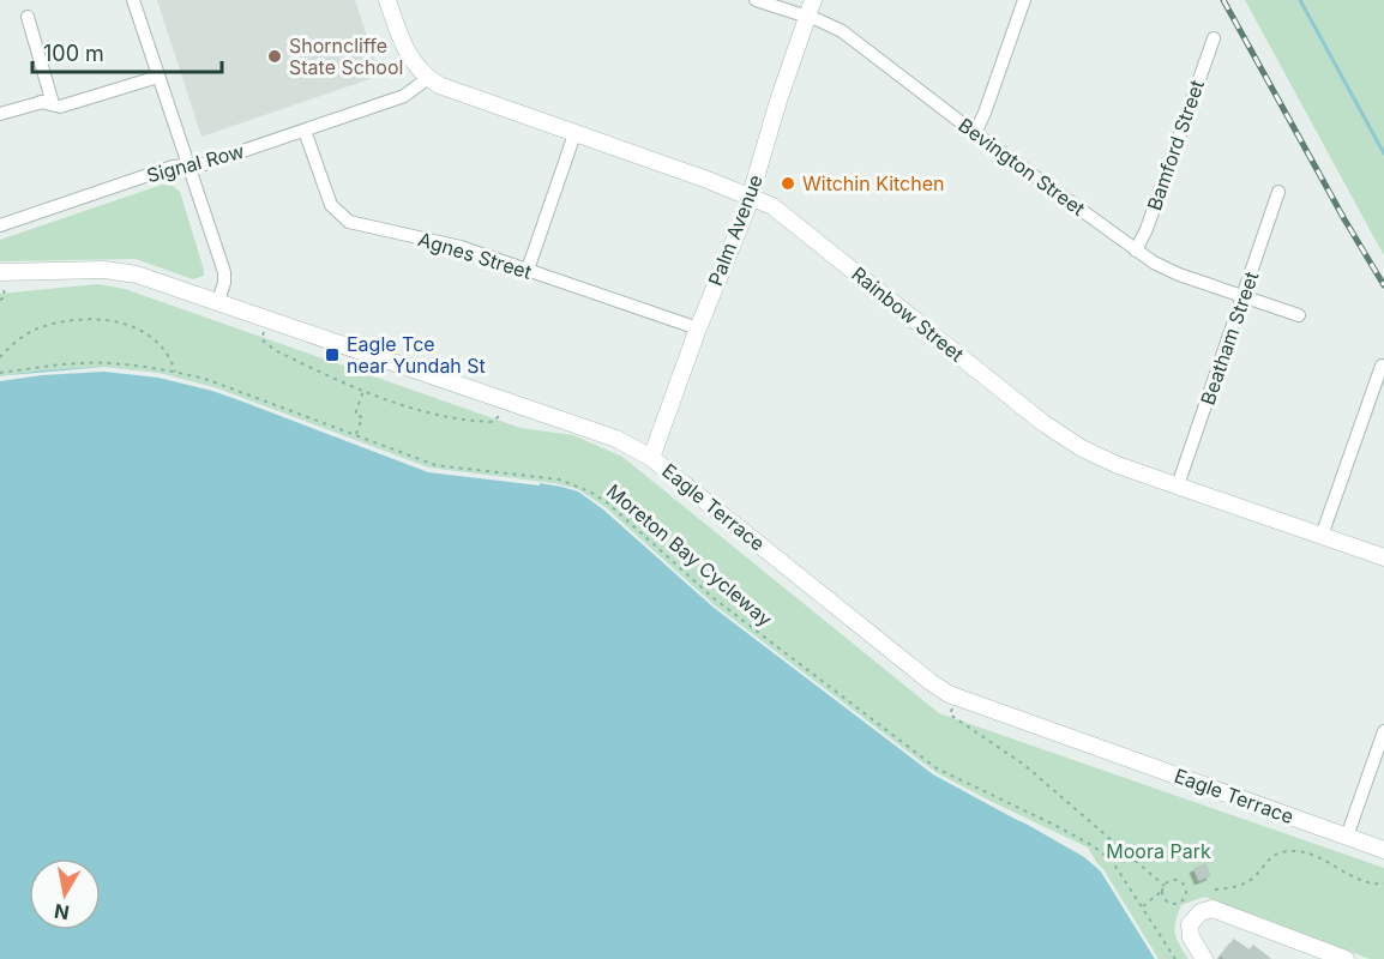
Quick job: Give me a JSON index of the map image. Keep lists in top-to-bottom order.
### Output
{
  "streets": {
    "street": [
      "Bamford Street",
      "Signal Row",
      "Bevington Street",
      "Palm Avenue",
      "Agnes Street",
      "Rainbow Street",
      "Beatham Street",
      "Eagle Terrace"
    ],
    "path": ["Moreton Bay Cycleway"]
  },
  "crossings": [
    ["Bamford Street", "Bevington Street"],
    ["Signal Row", "Agnes Street"],
    ["Signal Row", "Rainbow Street"],
    ["Bevington Street", "Palm Avenue"],
    ["Bevington Street", "Beatham Street"],
    ["Palm Avenue", "Agnes Street"],
    ["Palm Avenue", "Rainbow Street"],
    ["Palm Avenue", "Eagle Terrace"],
    ["Rainbow Street", "Beatham Street"]
  ],
  "parks": ["Moora Park"],
  "places": {
    "other": ["Shorncliffe State School", "Witchin Kitchen"],
    "transit": ["Eagle Tce near Yundah St"]
  },
  "scale_bar": "100 m",
  "north": "bottom"
}
